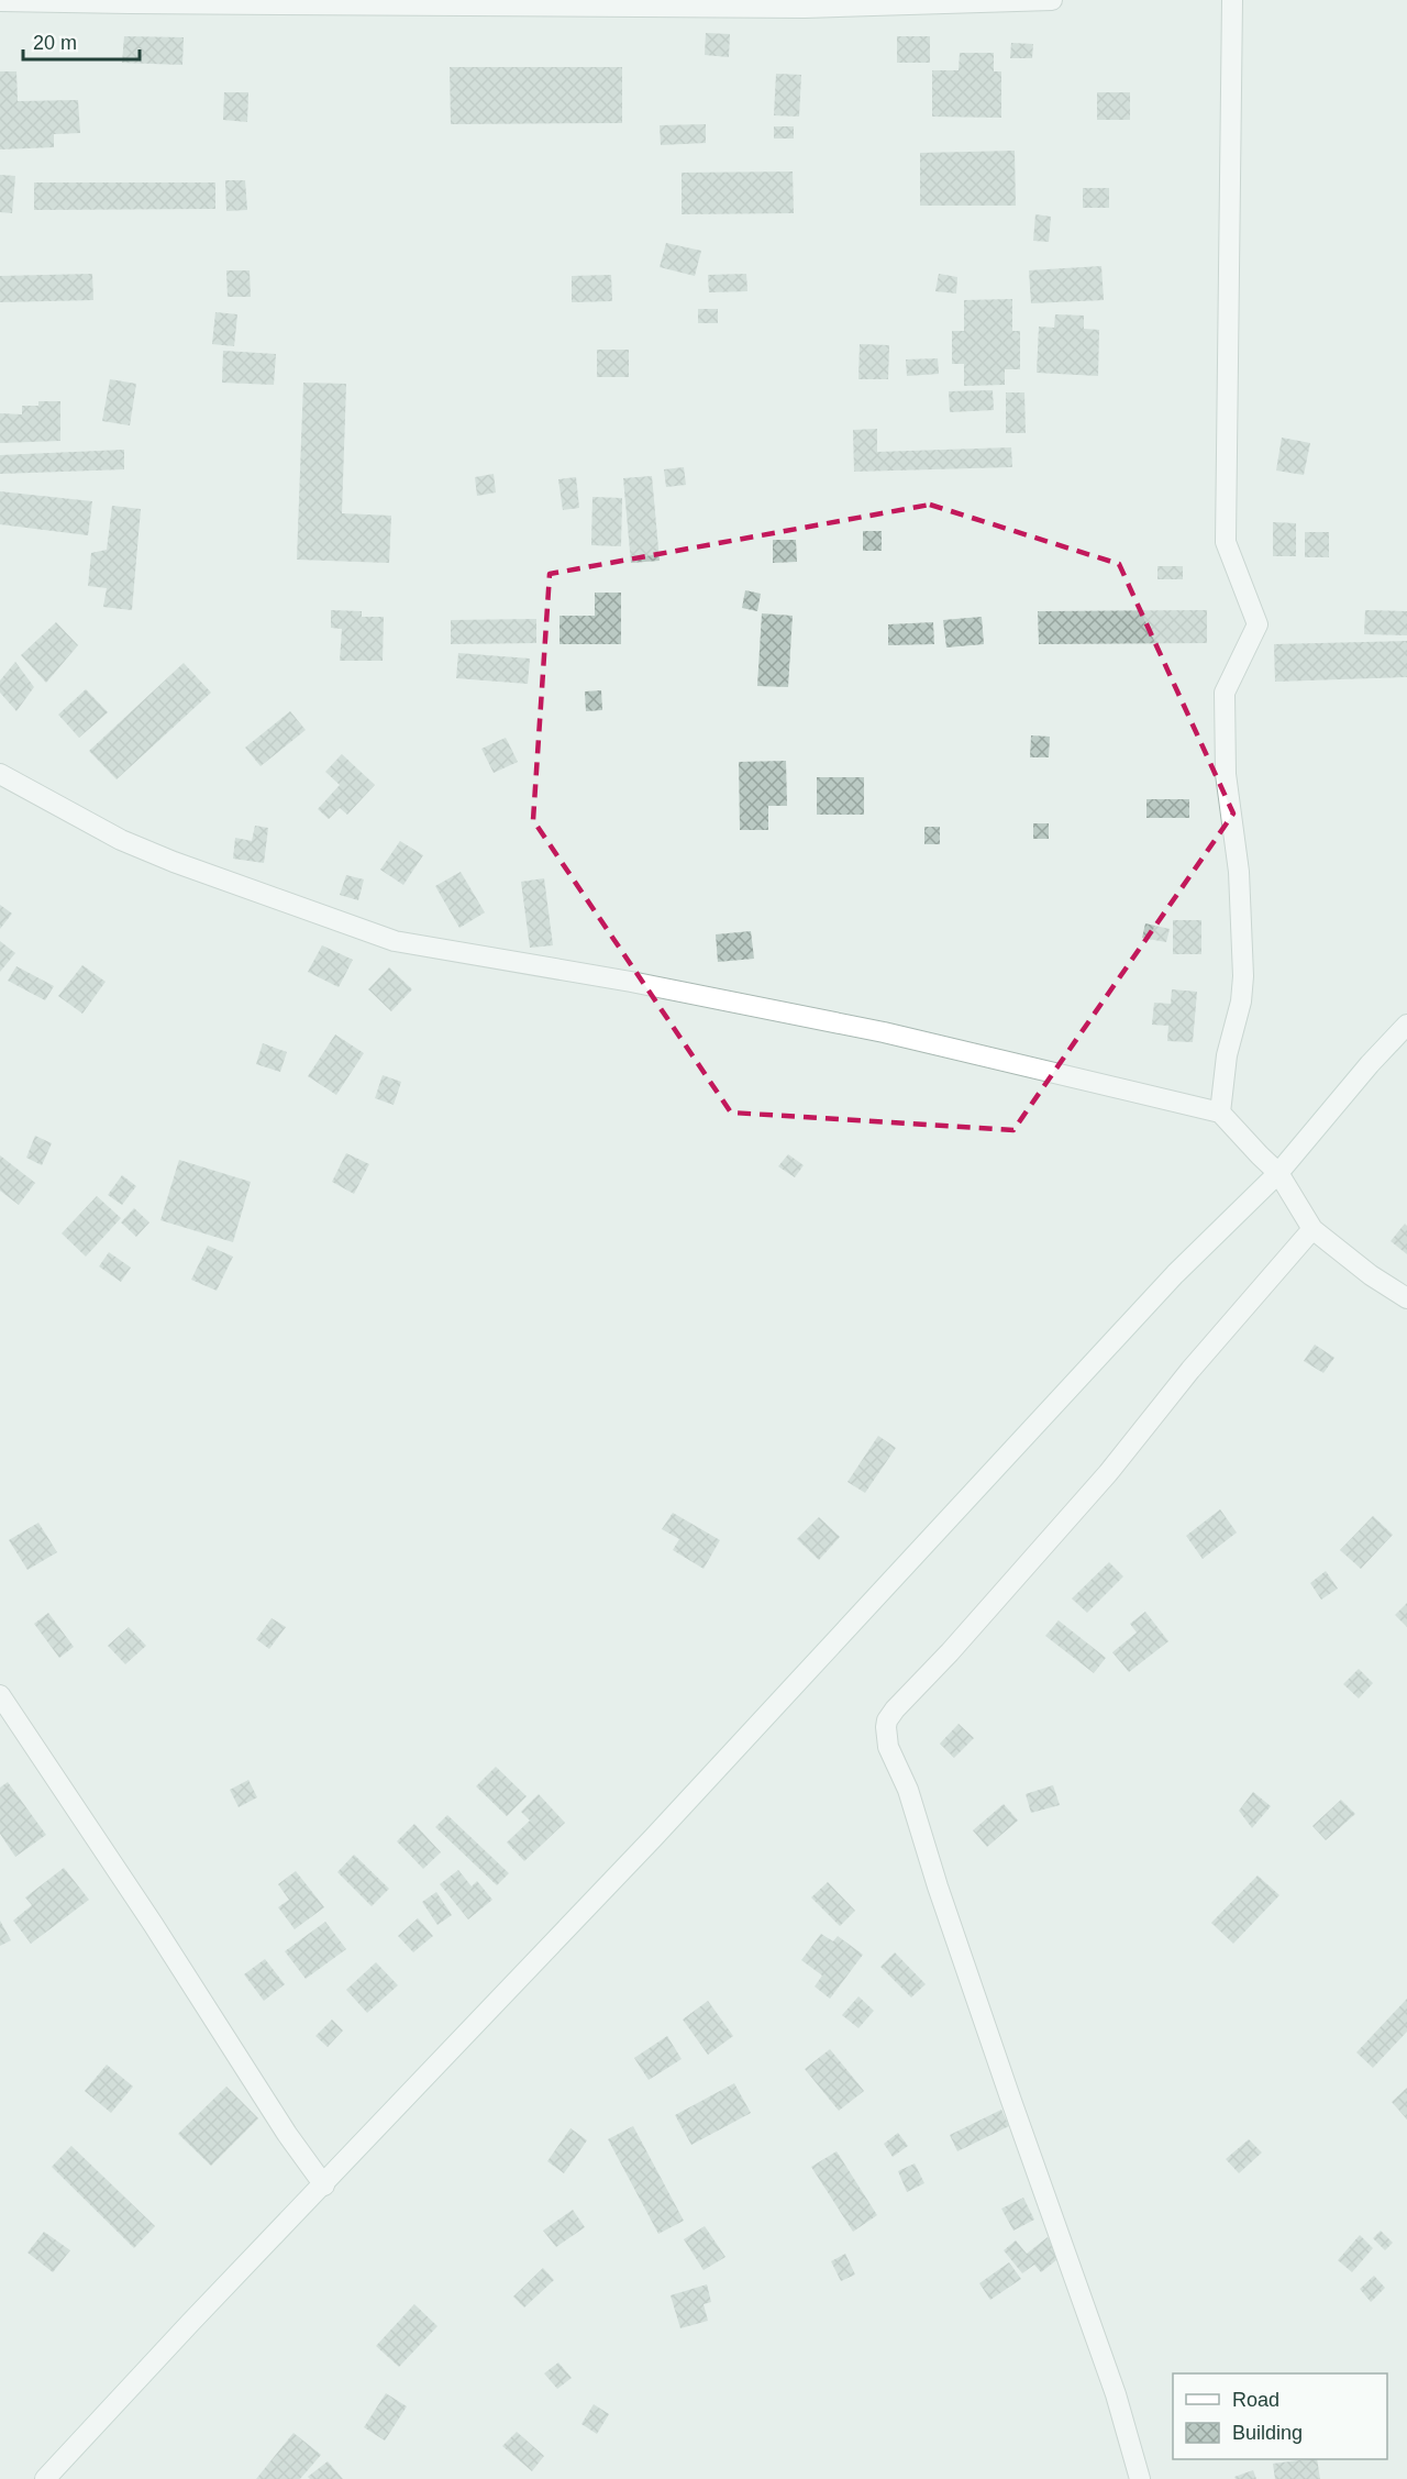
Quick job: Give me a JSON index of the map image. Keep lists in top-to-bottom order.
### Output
{
  "legend": ["Road", "Building"],
  "scale_bar": "20 m"
}
